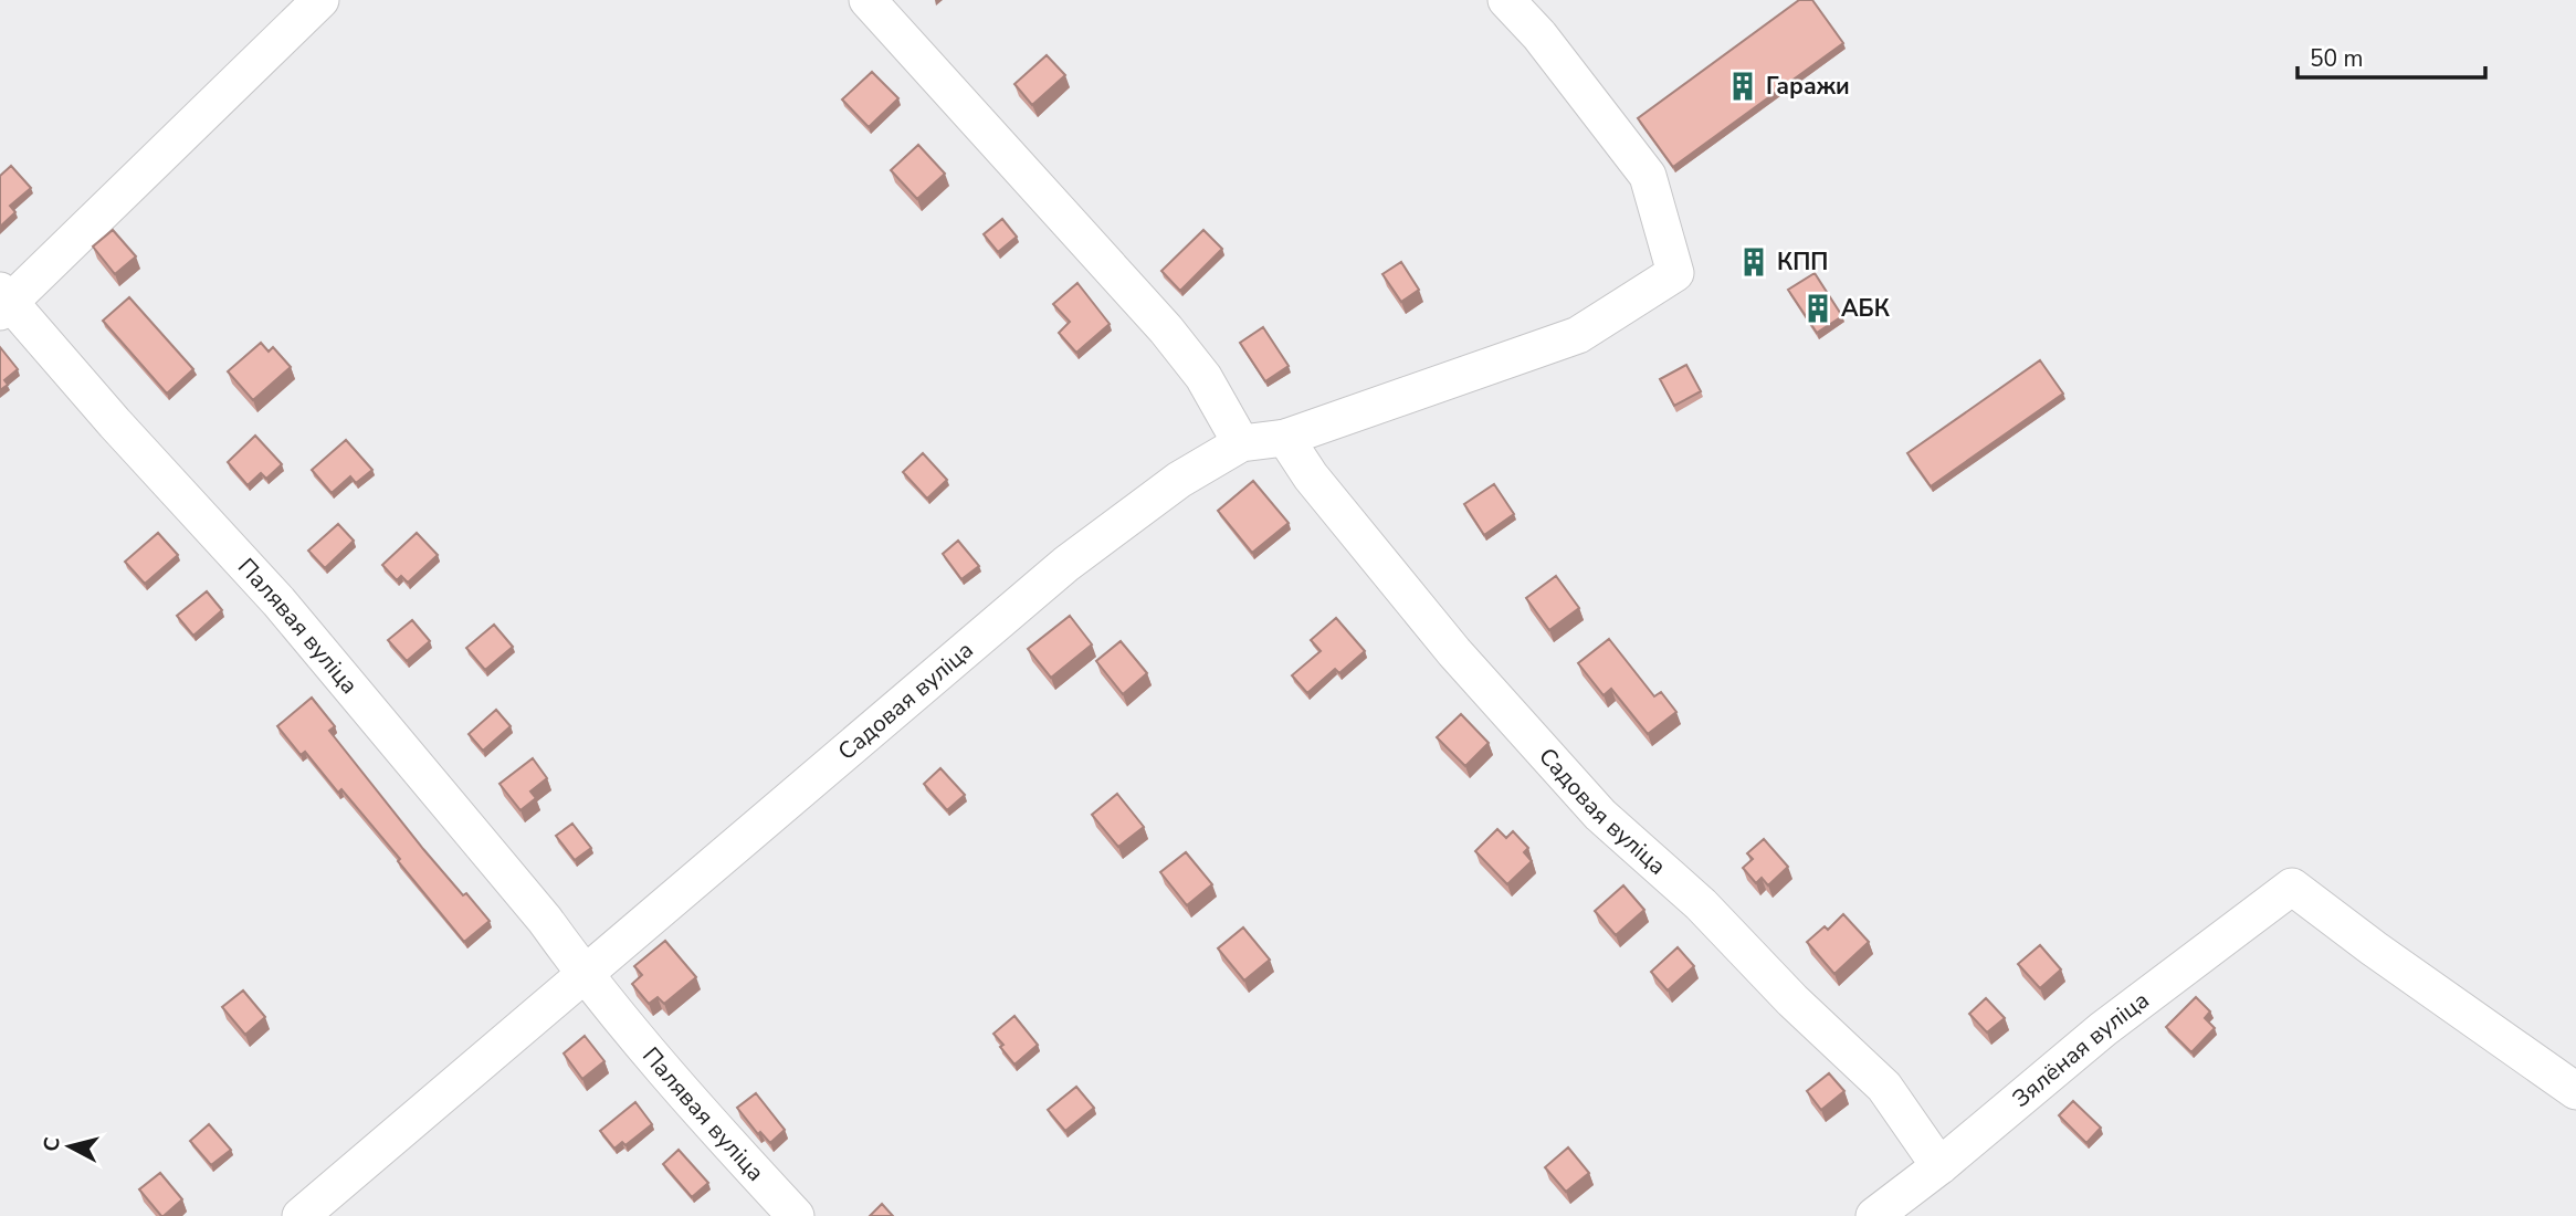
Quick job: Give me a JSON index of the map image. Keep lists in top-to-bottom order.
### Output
{
  "streets": {
    "street": ["Палявая вуліца", "Садовая вуліца", "Зялёная вуліца"]
  },
  "crossings": [
    ["Палявая вуліца", "Садовая вуліца"],
    ["Садовая вуліца", "Зялёная вуліца"]
  ],
  "places": {
    "building": ["Гаражи", "КПП", "АБК"]
  },
  "scale_bar": "50 m",
  "north": "left"
}
